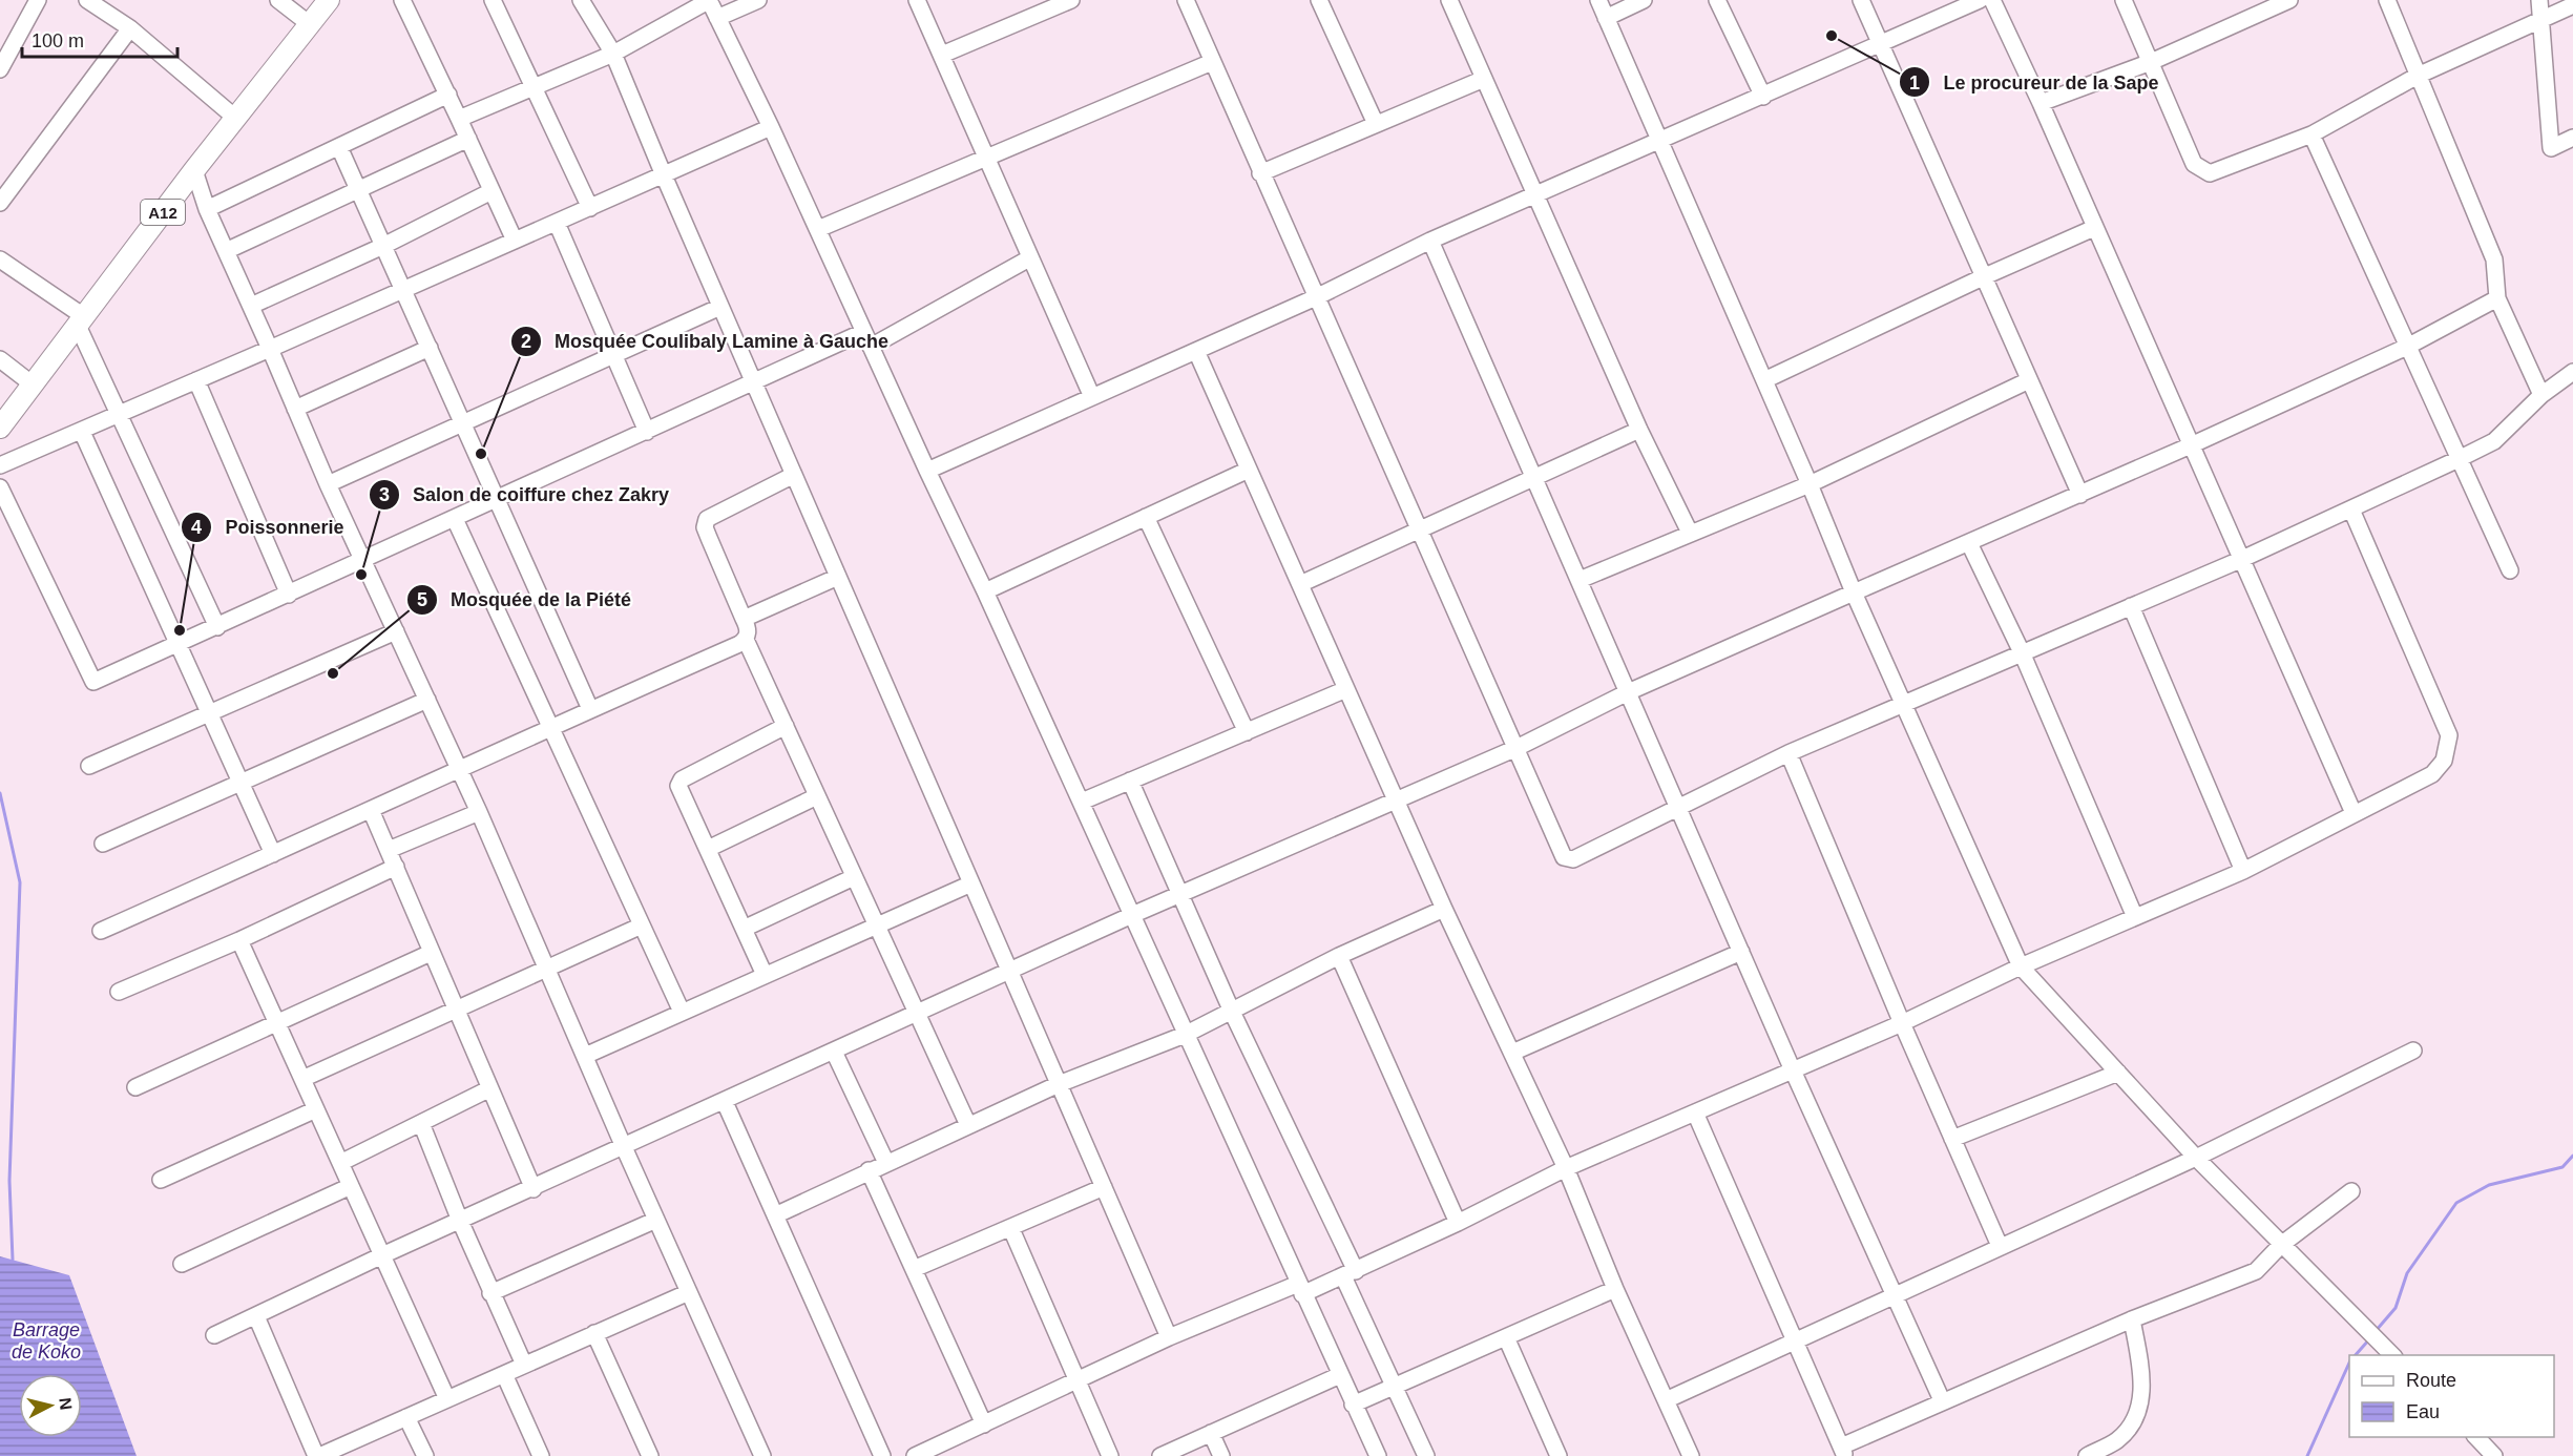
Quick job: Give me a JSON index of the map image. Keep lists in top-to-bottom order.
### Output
{
  "streets": {
    "main road": ["A12"]
  },
  "water": ["Barrage de Koko"],
  "places": [
    "Le procureur de la Sape",
    "Mosquée Coulibaly Lamine à Gauche",
    "Salon de coiffure chez Zakry",
    "Poissonnerie",
    "Mosquée de la Piété"
  ],
  "legend": ["Route", "Eau"],
  "scale_bar": "100 m",
  "north": "right"
}
